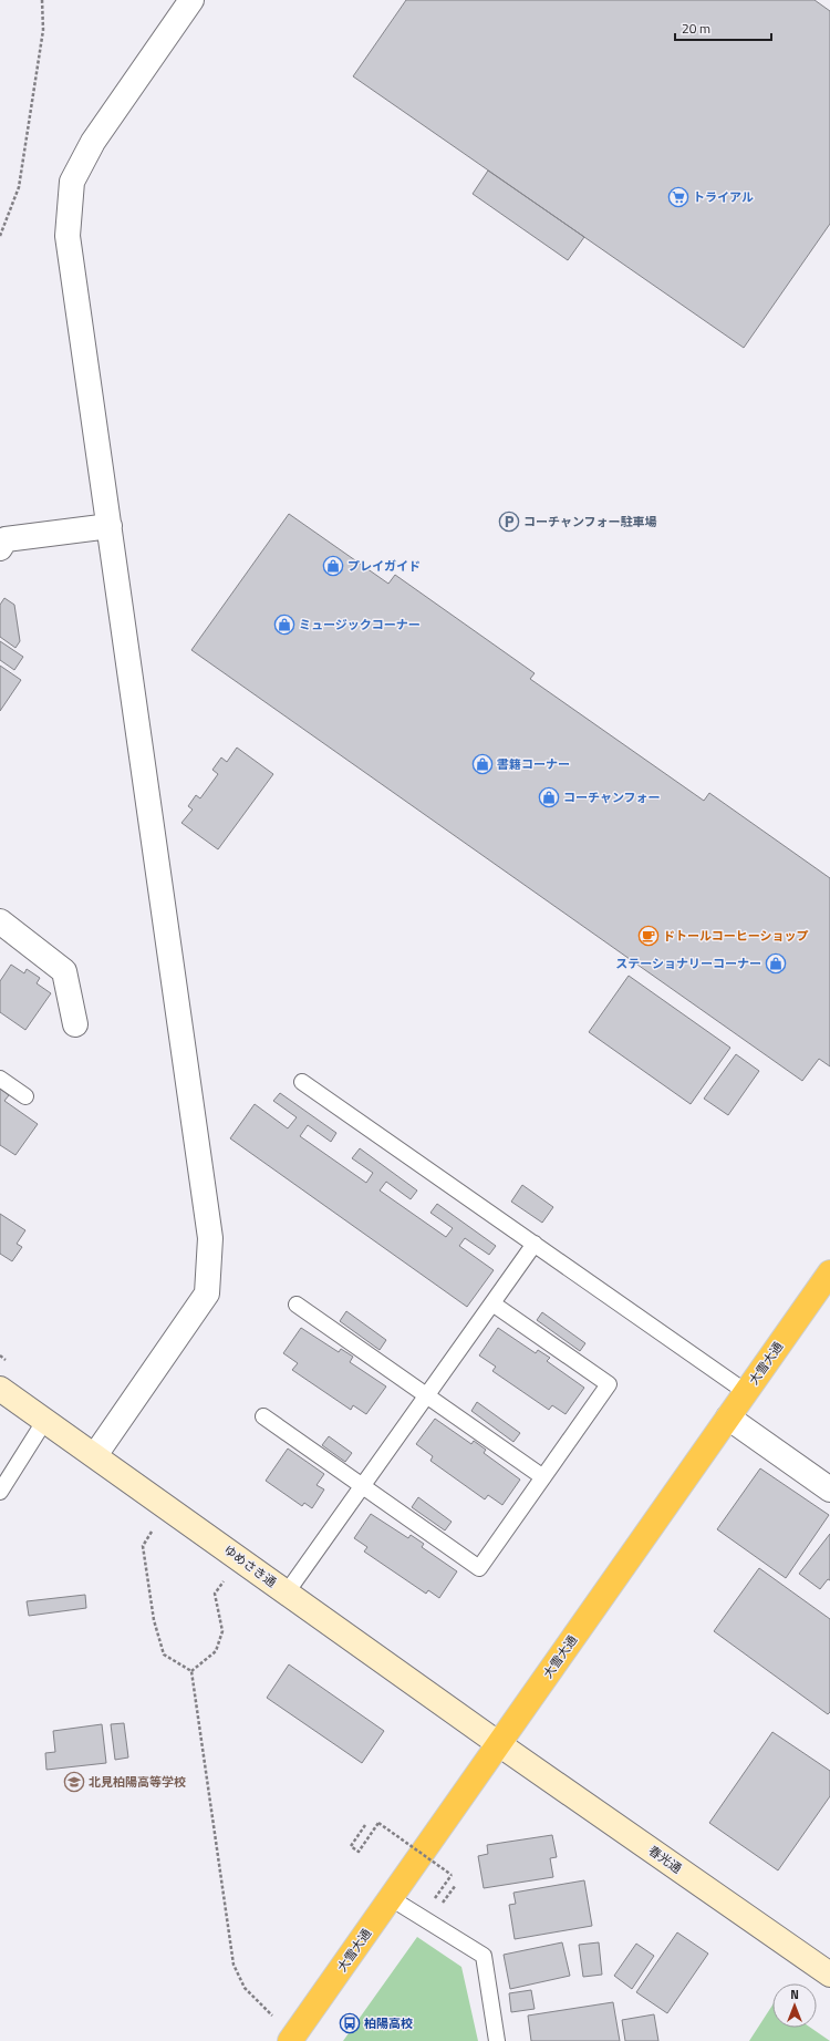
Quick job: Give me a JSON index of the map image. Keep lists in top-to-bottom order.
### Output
{
  "streets": {
    "highway": ["大雪大通"],
    "street": ["ゆめさき通", "春光通"]
  },
  "crossings": [
    ["大雪大通", "ゆめさき通"],
    ["大雪大通", "春光通"],
    ["ゆめさき通", "春光通"]
  ],
  "places": {
    "supermarket": ["トライアル"],
    "parking": ["コーチャンフォー駐車場"],
    "shop": [
      "プレイガイド",
      "ミュージックコーナー",
      "書籍コーナー",
      "コーチャンフォー",
      "ステーショナリーコーナー"
    ],
    "cafe": ["ドトールコーヒーショップ"],
    "school or university": ["北見柏陽高等学校"],
    "bus stop": ["柏陽高校"]
  },
  "scale_bar": "20 m",
  "north": "top"
}
